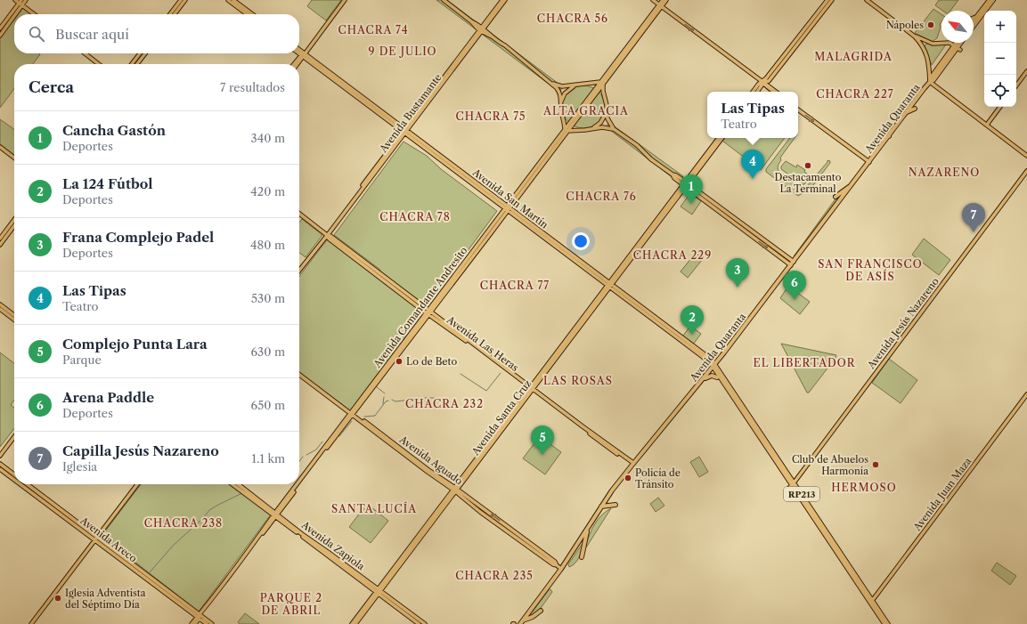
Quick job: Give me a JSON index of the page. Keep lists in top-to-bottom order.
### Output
{
  "streets": {
    "highway": ["Avenida Quaranta"],
    "main road": [
      "Avenida Bustamante",
      "Avenida San Martín",
      "Avenida Comandante Andresito",
      "Avenida Jesús Nazareno",
      "Avenida Las Heras",
      "Avenida Santa Cruz",
      "Avenida Aguado",
      "RP213",
      "Avenida Juan Maza",
      "Avenida Areco",
      "Avenida Zapiola"
    ]
  },
  "crossings": [
    ["Avenida Bustamante", "Avenida San Martín"],
    ["Avenida Bustamante", "Avenida Las Heras"],
    ["Avenida Quaranta", "Avenida San Martín"],
    ["Avenida Quaranta", "Avenida Las Heras"],
    ["Avenida Quaranta", "Avenida Aguado"],
    ["Avenida Quaranta", "RP213"],
    ["Avenida San Martín", "Avenida Comandante Andresito"],
    ["Avenida San Martín", "Avenida Santa Cruz"],
    ["Avenida San Martín", "RP213"],
    ["Avenida Comandante Andresito", "Avenida Las Heras"],
    ["Avenida Comandante Andresito", "Avenida Aguado"],
    ["Avenida Comandante Andresito", "Avenida Areco"],
    ["Avenida Comandante Andresito", "Avenida Zapiola"],
    ["Avenida Jesús Nazareno", "RP213"],
    ["Avenida Las Heras", "Avenida Santa Cruz"],
    ["Avenida Santa Cruz", "Avenida Aguado"],
    ["Avenida Santa Cruz", "Avenida Zapiola"],
    ["RP213", "Avenida Juan Maza"]
  ],
  "districts": [
    "CHACRA 56",
    "CHACRA 74",
    "9 DE JULIO",
    "MALAGRIDA",
    "CHACRA 227",
    "ALTA GRACIA",
    "CHACRA 75",
    "NAZARENO",
    "CHACRA 76",
    "CHACRA 78",
    "CHACRA 229",
    "SAN FRANCISCO DE ASÍS",
    "CHACRA 77",
    "EL LIBERTADOR",
    "LAS ROSAS",
    "CHACRA 232",
    "HERMOSO",
    "SANTA LUCÍA",
    "CHACRA 238",
    "CHACRA 235",
    "PARQUE 2 DE ABRIL"
  ],
  "places": [
    "Nápoles",
    "Destacamento La Terminal",
    "Lo de Beto",
    "Club de Abuelos Harmonía",
    "Policía de Tránsito",
    "Iglesia Adventista del Séptimo Día"
  ],
  "north": "top left",
  "page": {
    "map_buttons": ["+", "−"],
    "search": "Buscar aquí",
    "heading": ["Cerca", "7 resultados"],
    "popup": ["Las Tipas", "Teatro"],
    "list": [
      {
        "mark": "1",
        "name": "Cancha Gastón",
        "note": "Deportes",
        "value": "340 m"
      },
      {
        "mark": "2",
        "name": "La 124 Fútbol",
        "note": "Deportes",
        "value": "420 m"
      },
      {
        "mark": "3",
        "name": "Frana Complejo Padel",
        "note": "Deportes",
        "value": "480 m"
      },
      {
        "mark": "4",
        "name": "Las Tipas",
        "note": "Teatro",
        "value": "530 m"
      },
      {
        "mark": "5",
        "name": "Complejo Punta Lara",
        "note": "Parque",
        "value": "630 m"
      },
      {
        "mark": "6",
        "name": "Arena Paddle",
        "note": "Deportes",
        "value": "650 m"
      },
      {
        "mark": "7",
        "name": "Capilla Jesús Nazareno",
        "note": "Iglesia",
        "value": "1.1 km"
      }
    ],
    "pins": [
      "4",
      "1",
      "7",
      "3",
      "6",
      "2",
      "5"
    ]
  }
}
